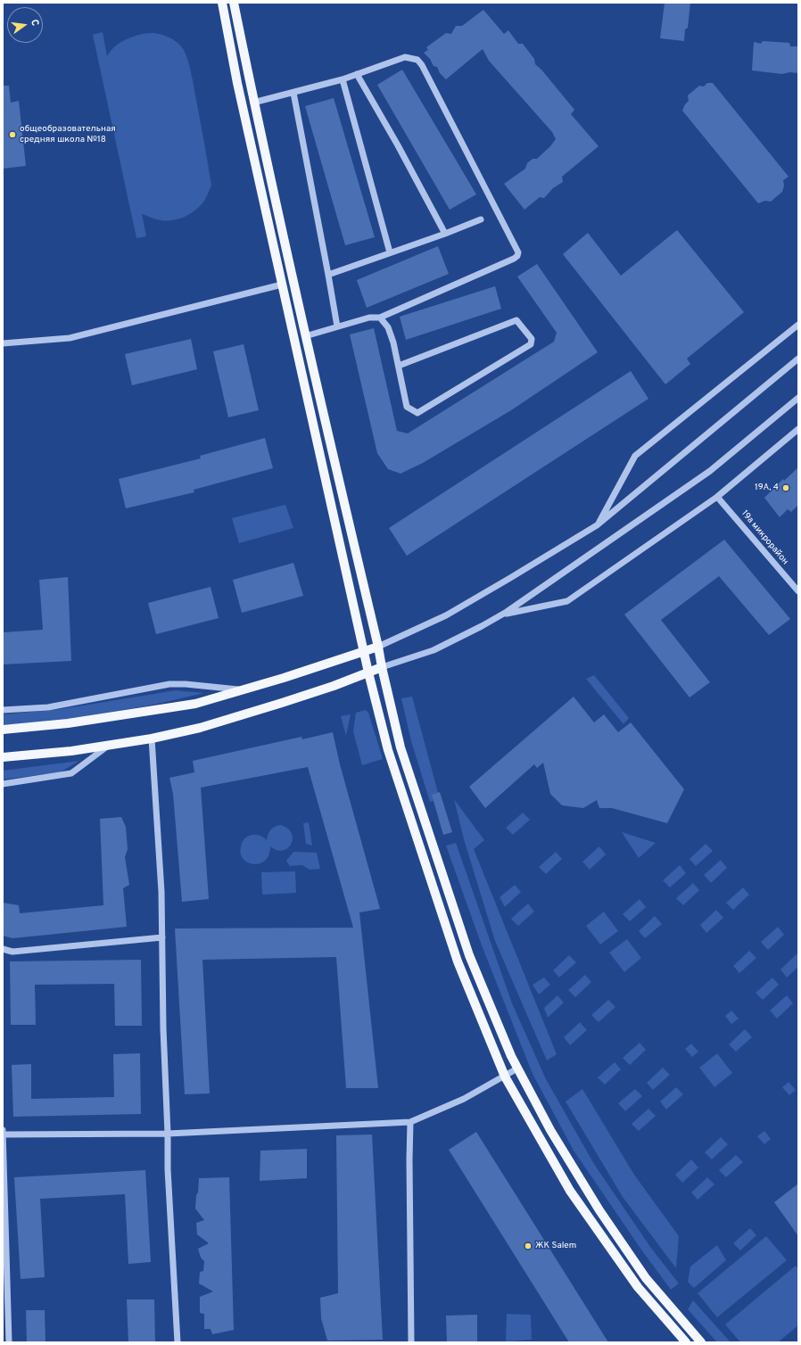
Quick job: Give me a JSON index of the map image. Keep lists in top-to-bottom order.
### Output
{
  "streets": {
    "street": ["19а микрорайон"]
  },
  "places": ["общеобразовательная средняя школа №18", "19А, 4", "ЖК Salem"],
  "north": "right"
}
